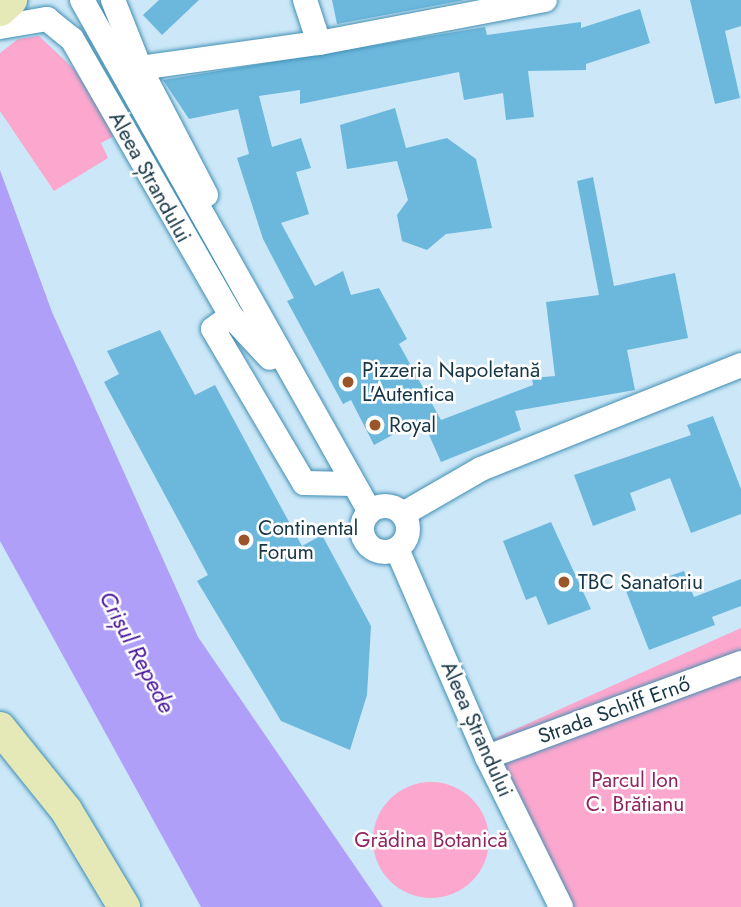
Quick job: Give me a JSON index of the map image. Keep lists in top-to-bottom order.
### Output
{
  "streets": {
    "street": ["Aleea Ștrandului", "Strada Schiff Ernő"]
  },
  "crossings": [
    ["Aleea Ștrandului", "Strada Schiff Ernő"]
  ],
  "water": ["Crișul Repede"],
  "parks": ["Parcul Ion C. Brătianu", "Grădina Botanică"],
  "places": [
    "Pizzeria Napoletană L'Autentica",
    "Royal",
    "Continental Forum",
    "TBC Sanatoriu"
  ]
}
